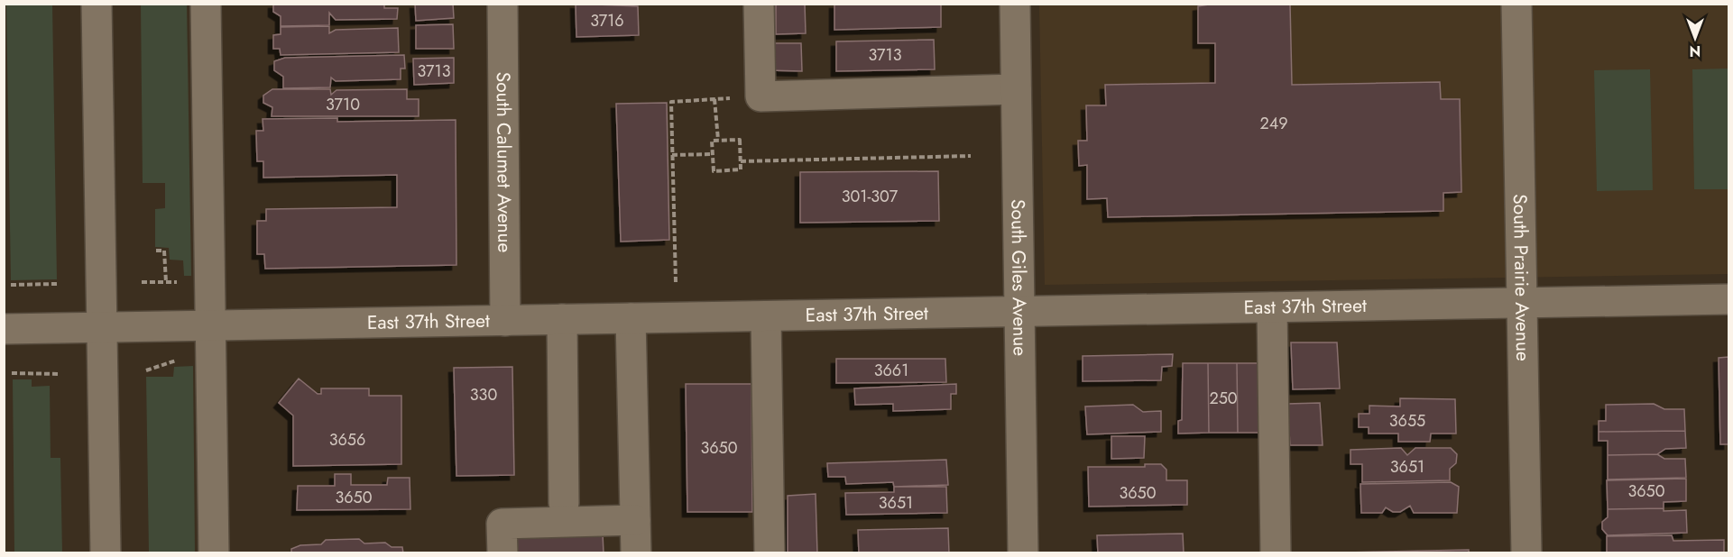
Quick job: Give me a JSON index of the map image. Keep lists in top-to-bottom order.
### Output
{
  "streets": {
    "street": [
      "South Calumet Avenue",
      "South Giles Avenue",
      "South Prairie Avenue",
      "East 37th Street"
    ]
  },
  "crossings": [
    ["South Calumet Avenue", "East 37th Street"],
    ["South Giles Avenue", "East 37th Street"],
    ["South Prairie Avenue", "East 37th Street"]
  ],
  "house_numbers": [
    "3716",
    "3713",
    "3713",
    "3710",
    "249",
    "301-307",
    "3661",
    "330",
    "250",
    "3655",
    "3656",
    "3650",
    "3651",
    "3650",
    "3650",
    "3650",
    "3651"
  ],
  "north": "bottom"
}
